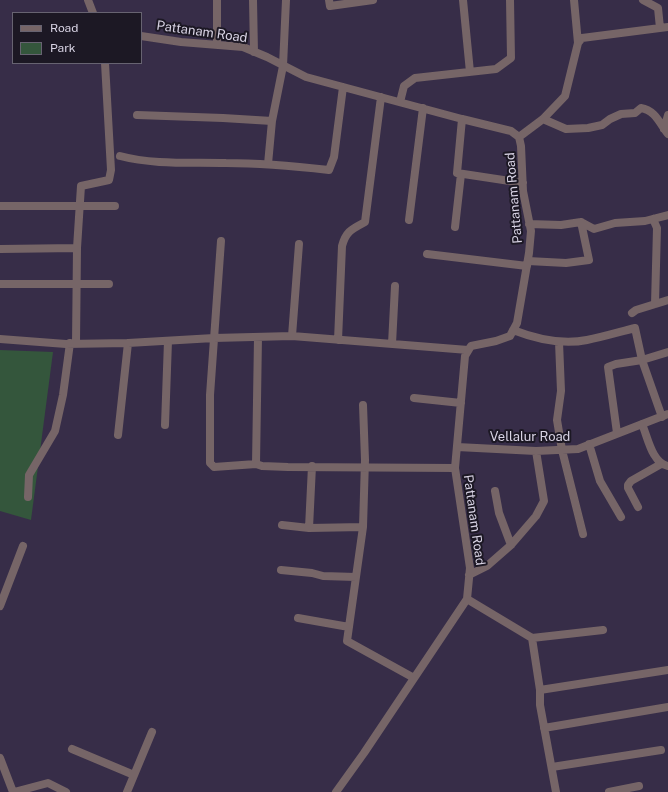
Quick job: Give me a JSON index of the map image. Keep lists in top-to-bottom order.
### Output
{
  "streets": {
    "street": ["Pattanam Road", "Vellalur Road"]
  },
  "crossings": [
    ["Pattanam Road", "Vellalur Road"]
  ],
  "legend": ["Road", "Park"]
}
